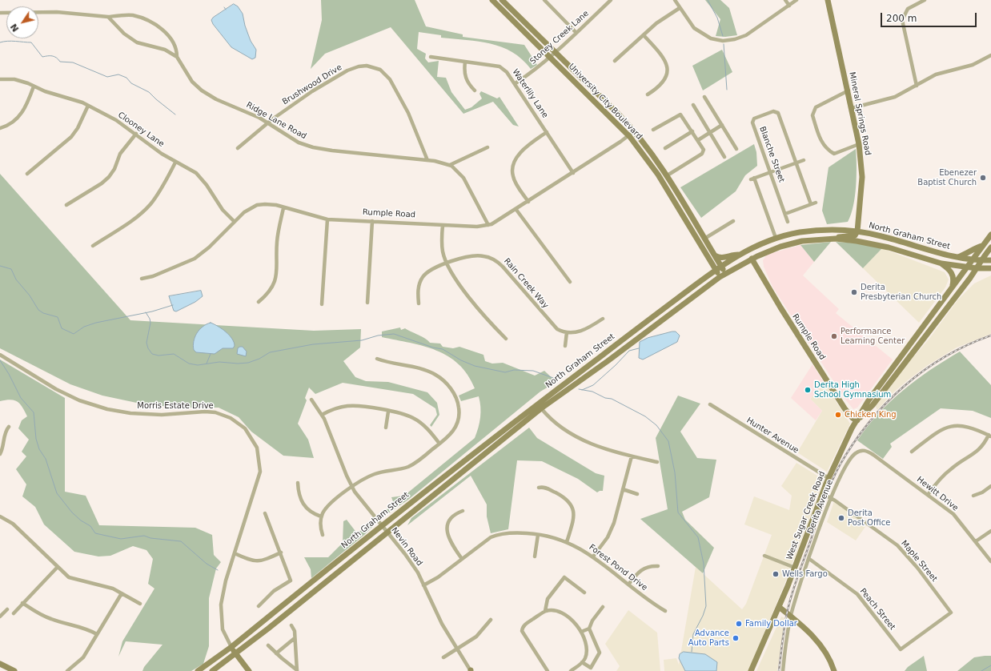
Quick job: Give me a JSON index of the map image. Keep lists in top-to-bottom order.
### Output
{
  "streets": {
    "main road": [
      "University City Boulevard",
      "Mineral Springs Road",
      "Rumple Road",
      "North Graham Street",
      "West Sugar Creek Road"
    ],
    "street": [
      "Stoney Creek Lane",
      "Brushwood Drive",
      "Waterlily Lane",
      "Ridge Lane Road",
      "Clooney Lane",
      "Blanche Street",
      "Rain Creek Way",
      "Morris Estate Drive",
      "Hunter Avenue",
      "Hewitt Drive",
      "Derita Avenue",
      "Nevin Road",
      "Maple Street",
      "Forest Pond Drive",
      "Peach Street"
    ]
  },
  "crossings": [
    ["Stoney Creek Lane", "Waterlily Lane"],
    ["Stoney Creek Lane", "University City Boulevard"],
    ["Brushwood Drive", "Ridge Lane Road"],
    ["Waterlily Lane", "Rumple Road"],
    ["University City Boulevard", "Rumple Road"],
    ["University City Boulevard", "North Graham Street"],
    ["Mineral Springs Road", "North Graham Street"],
    ["Clooney Lane", "Rumple Road"],
    ["Rumple Road", "North Graham Street"],
    ["Rumple Road", "West Sugar Creek Road"],
    ["North Graham Street", "Morris Estate Drive"],
    ["North Graham Street", "West Sugar Creek Road"],
    ["North Graham Street", "Nevin Road"],
    ["Hunter Avenue", "West Sugar Creek Road"],
    ["Hewitt Drive", "Derita Avenue"],
    ["Derita Avenue", "Maple Street"],
    ["Derita Avenue", "Peach Street"],
    ["West Sugar Creek Road", "Maple Street"],
    ["Nevin Road", "Forest Pond Drive"],
    ["Maple Street", "Peach Street"]
  ],
  "places": [
    "Ebenezer Baptist Church",
    "Derita Presbyterian Church",
    "Performance Learning Center",
    "Derita High School Gymnasium",
    "Chicken King",
    "Derita Post Office",
    "Wells Fargo",
    "Family Dollar",
    "Advance Auto Parts"
  ],
  "scale_bar": "200 m",
  "north": "bottom left"
}
